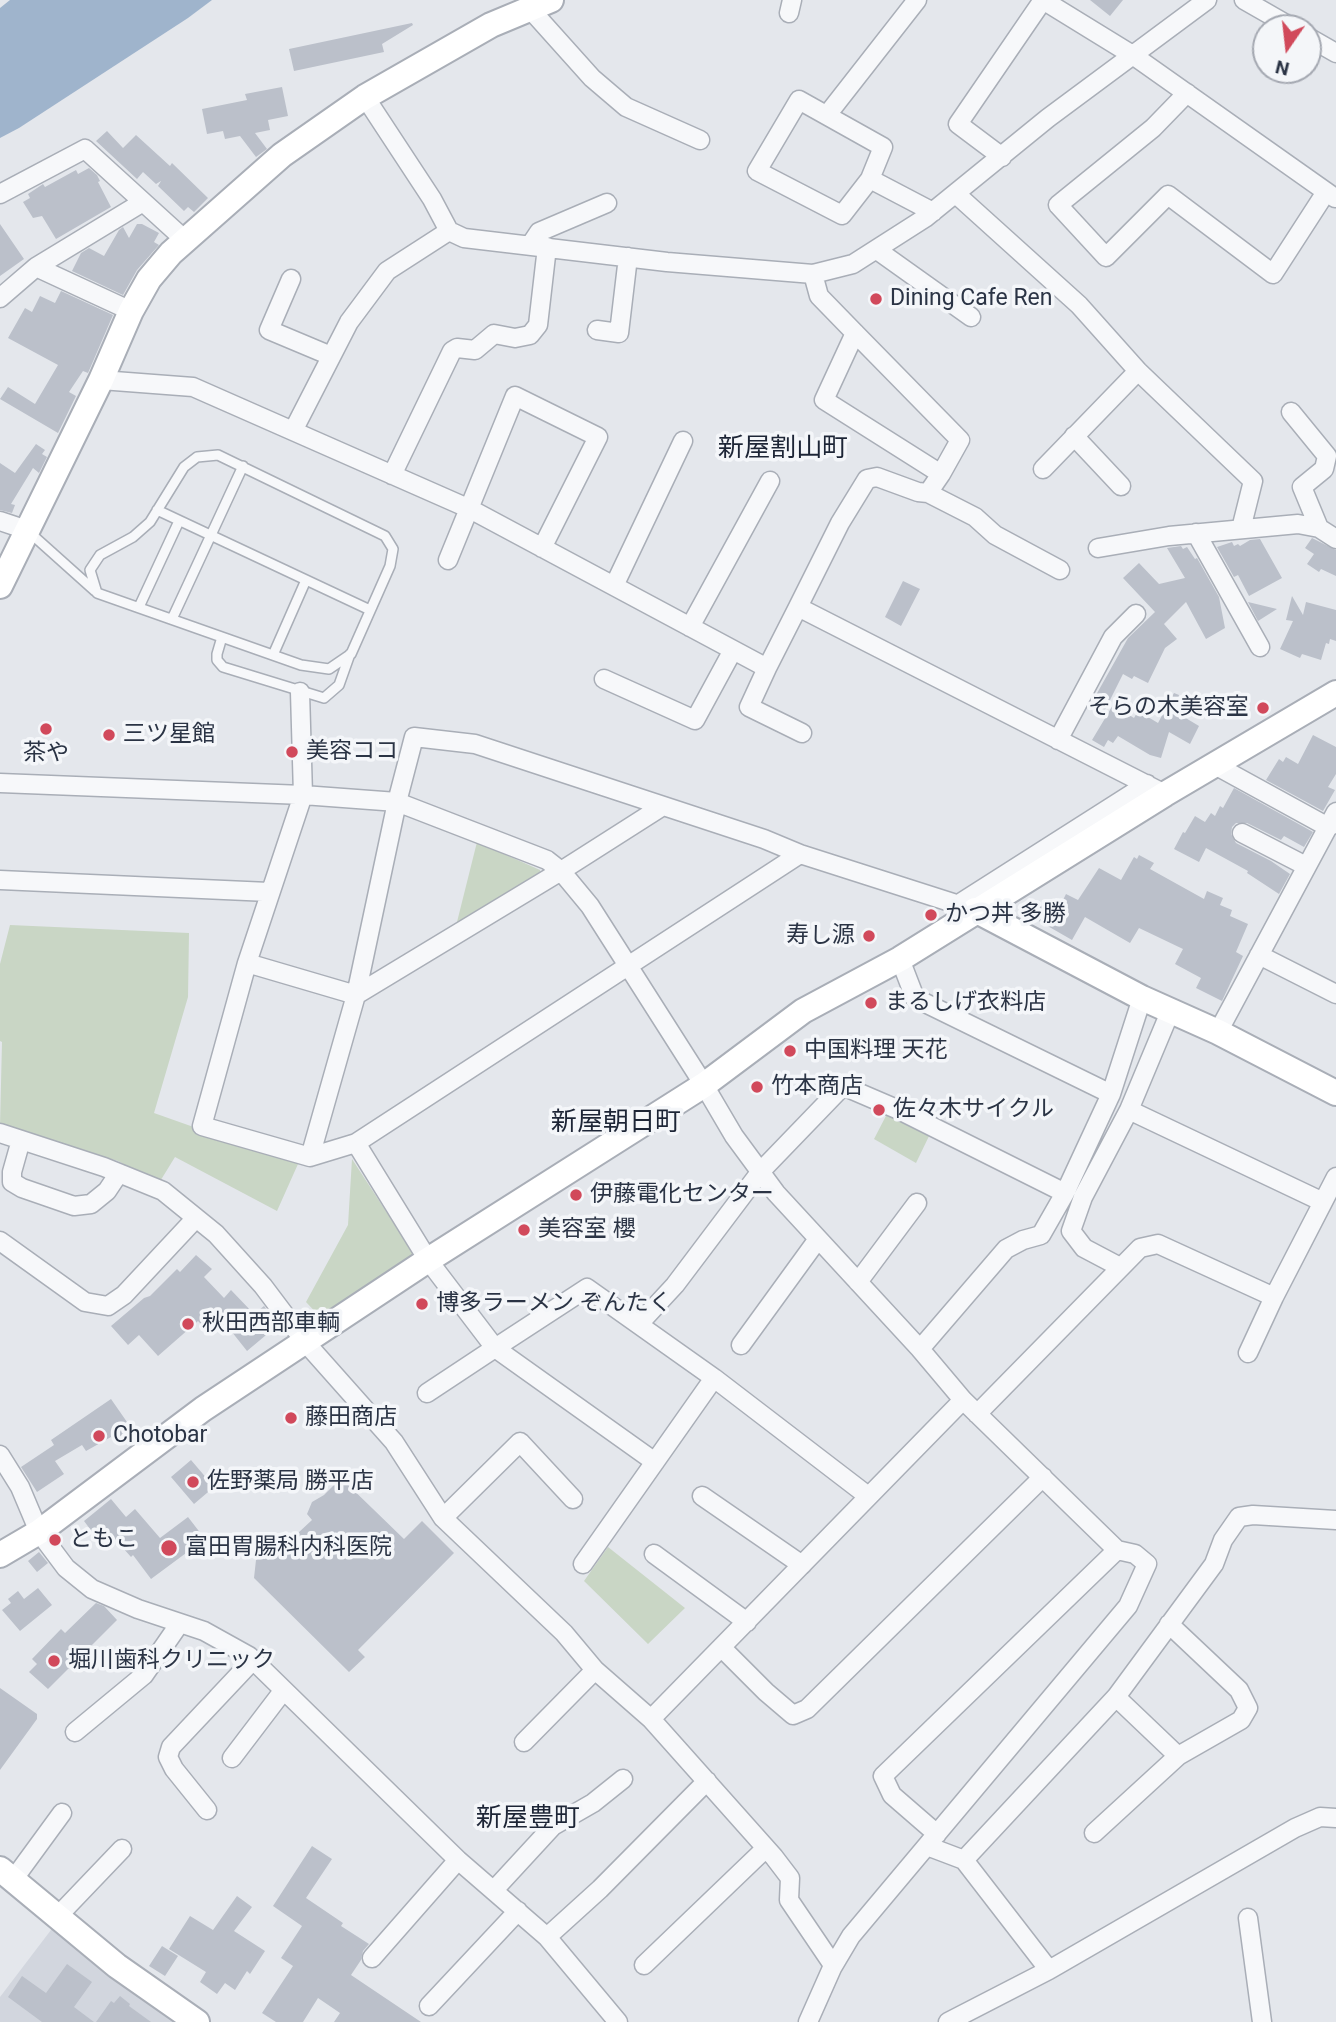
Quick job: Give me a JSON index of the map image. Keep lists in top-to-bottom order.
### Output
{
  "districts": ["新屋割山町", "新屋朝日町", "新屋豊町"],
  "places": [
    "Dining Cafe Ren",
    "そらの木美容室",
    "茶や",
    "三ツ星館",
    "美容ココ",
    "かつ丼 多勝",
    "寿し源",
    "まるしげ衣料店",
    "中国料理 天花",
    "竹本商店",
    "佐々木サイクル",
    "伊藤電化センター",
    "美容室 櫻",
    "博多ラーメン ぞんたく",
    "秋田西部車輌",
    "藤田商店",
    "Chotobar",
    "佐野薬局 勝平店",
    "ともこ",
    "富田胃腸科内科医院",
    "堀川歯科クリニック"
  ],
  "north": "bottom"
}
